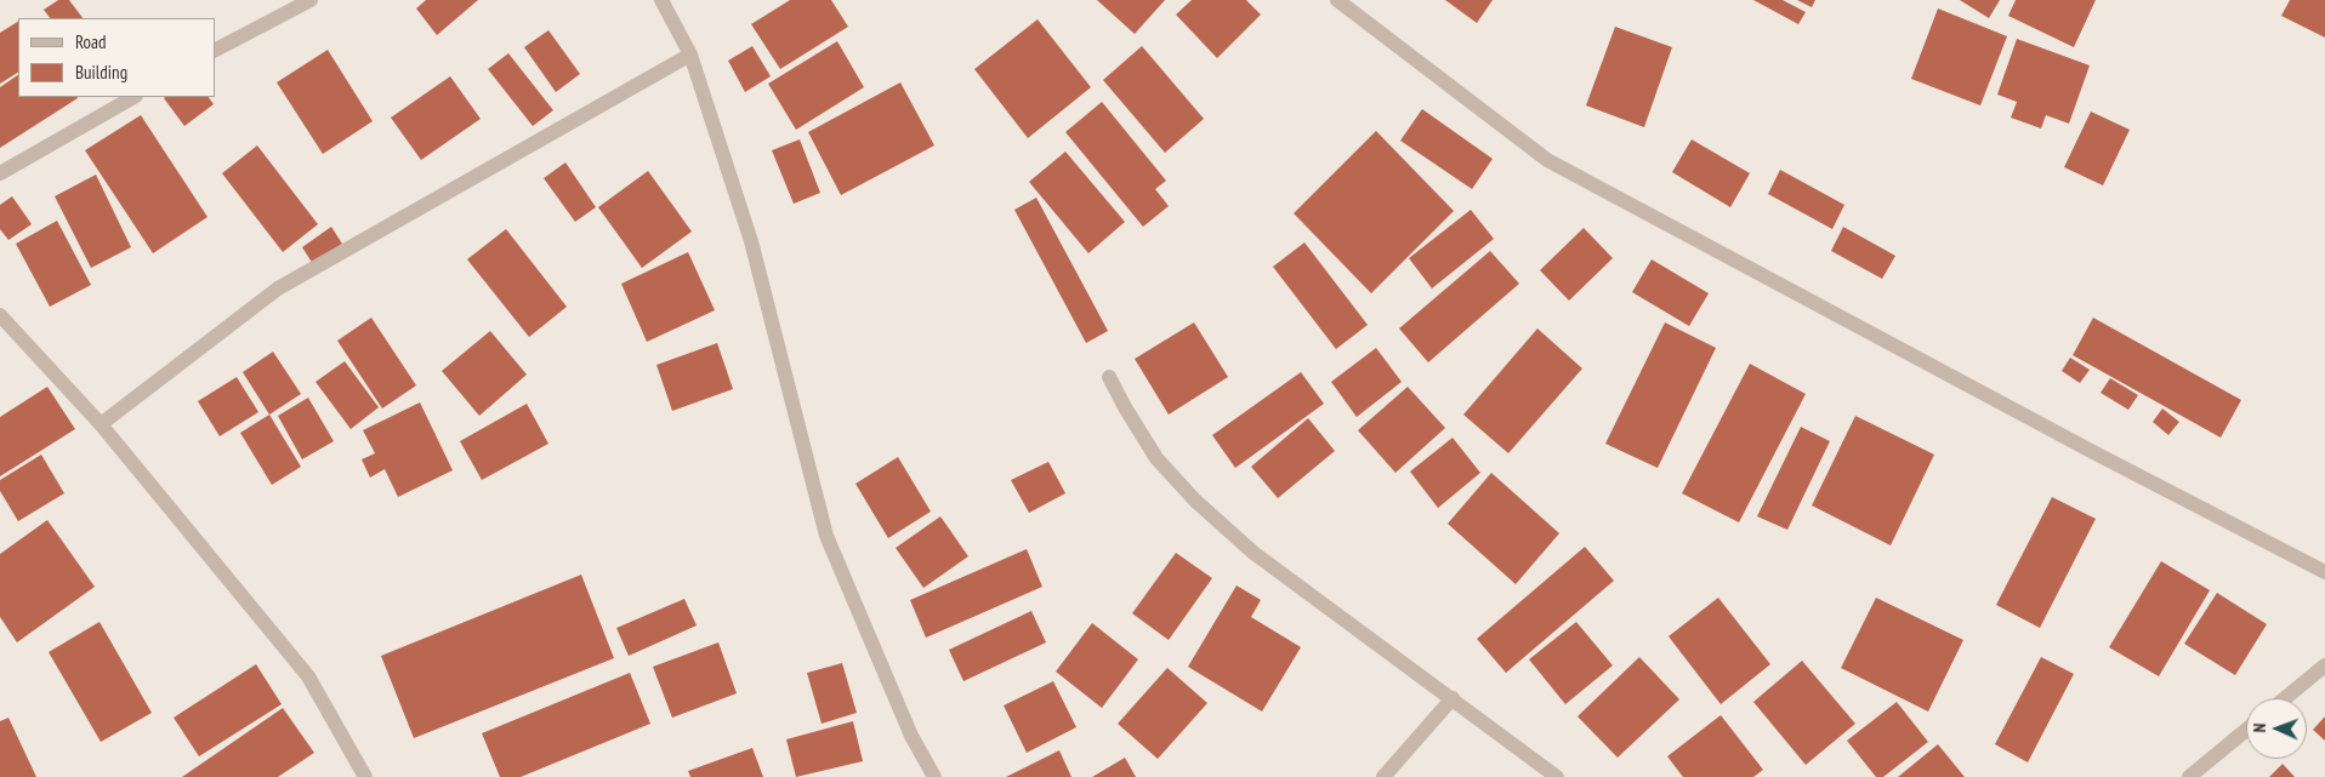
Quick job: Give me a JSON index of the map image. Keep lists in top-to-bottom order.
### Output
{
  "legend": ["Road", "Building"],
  "north": "left"
}
